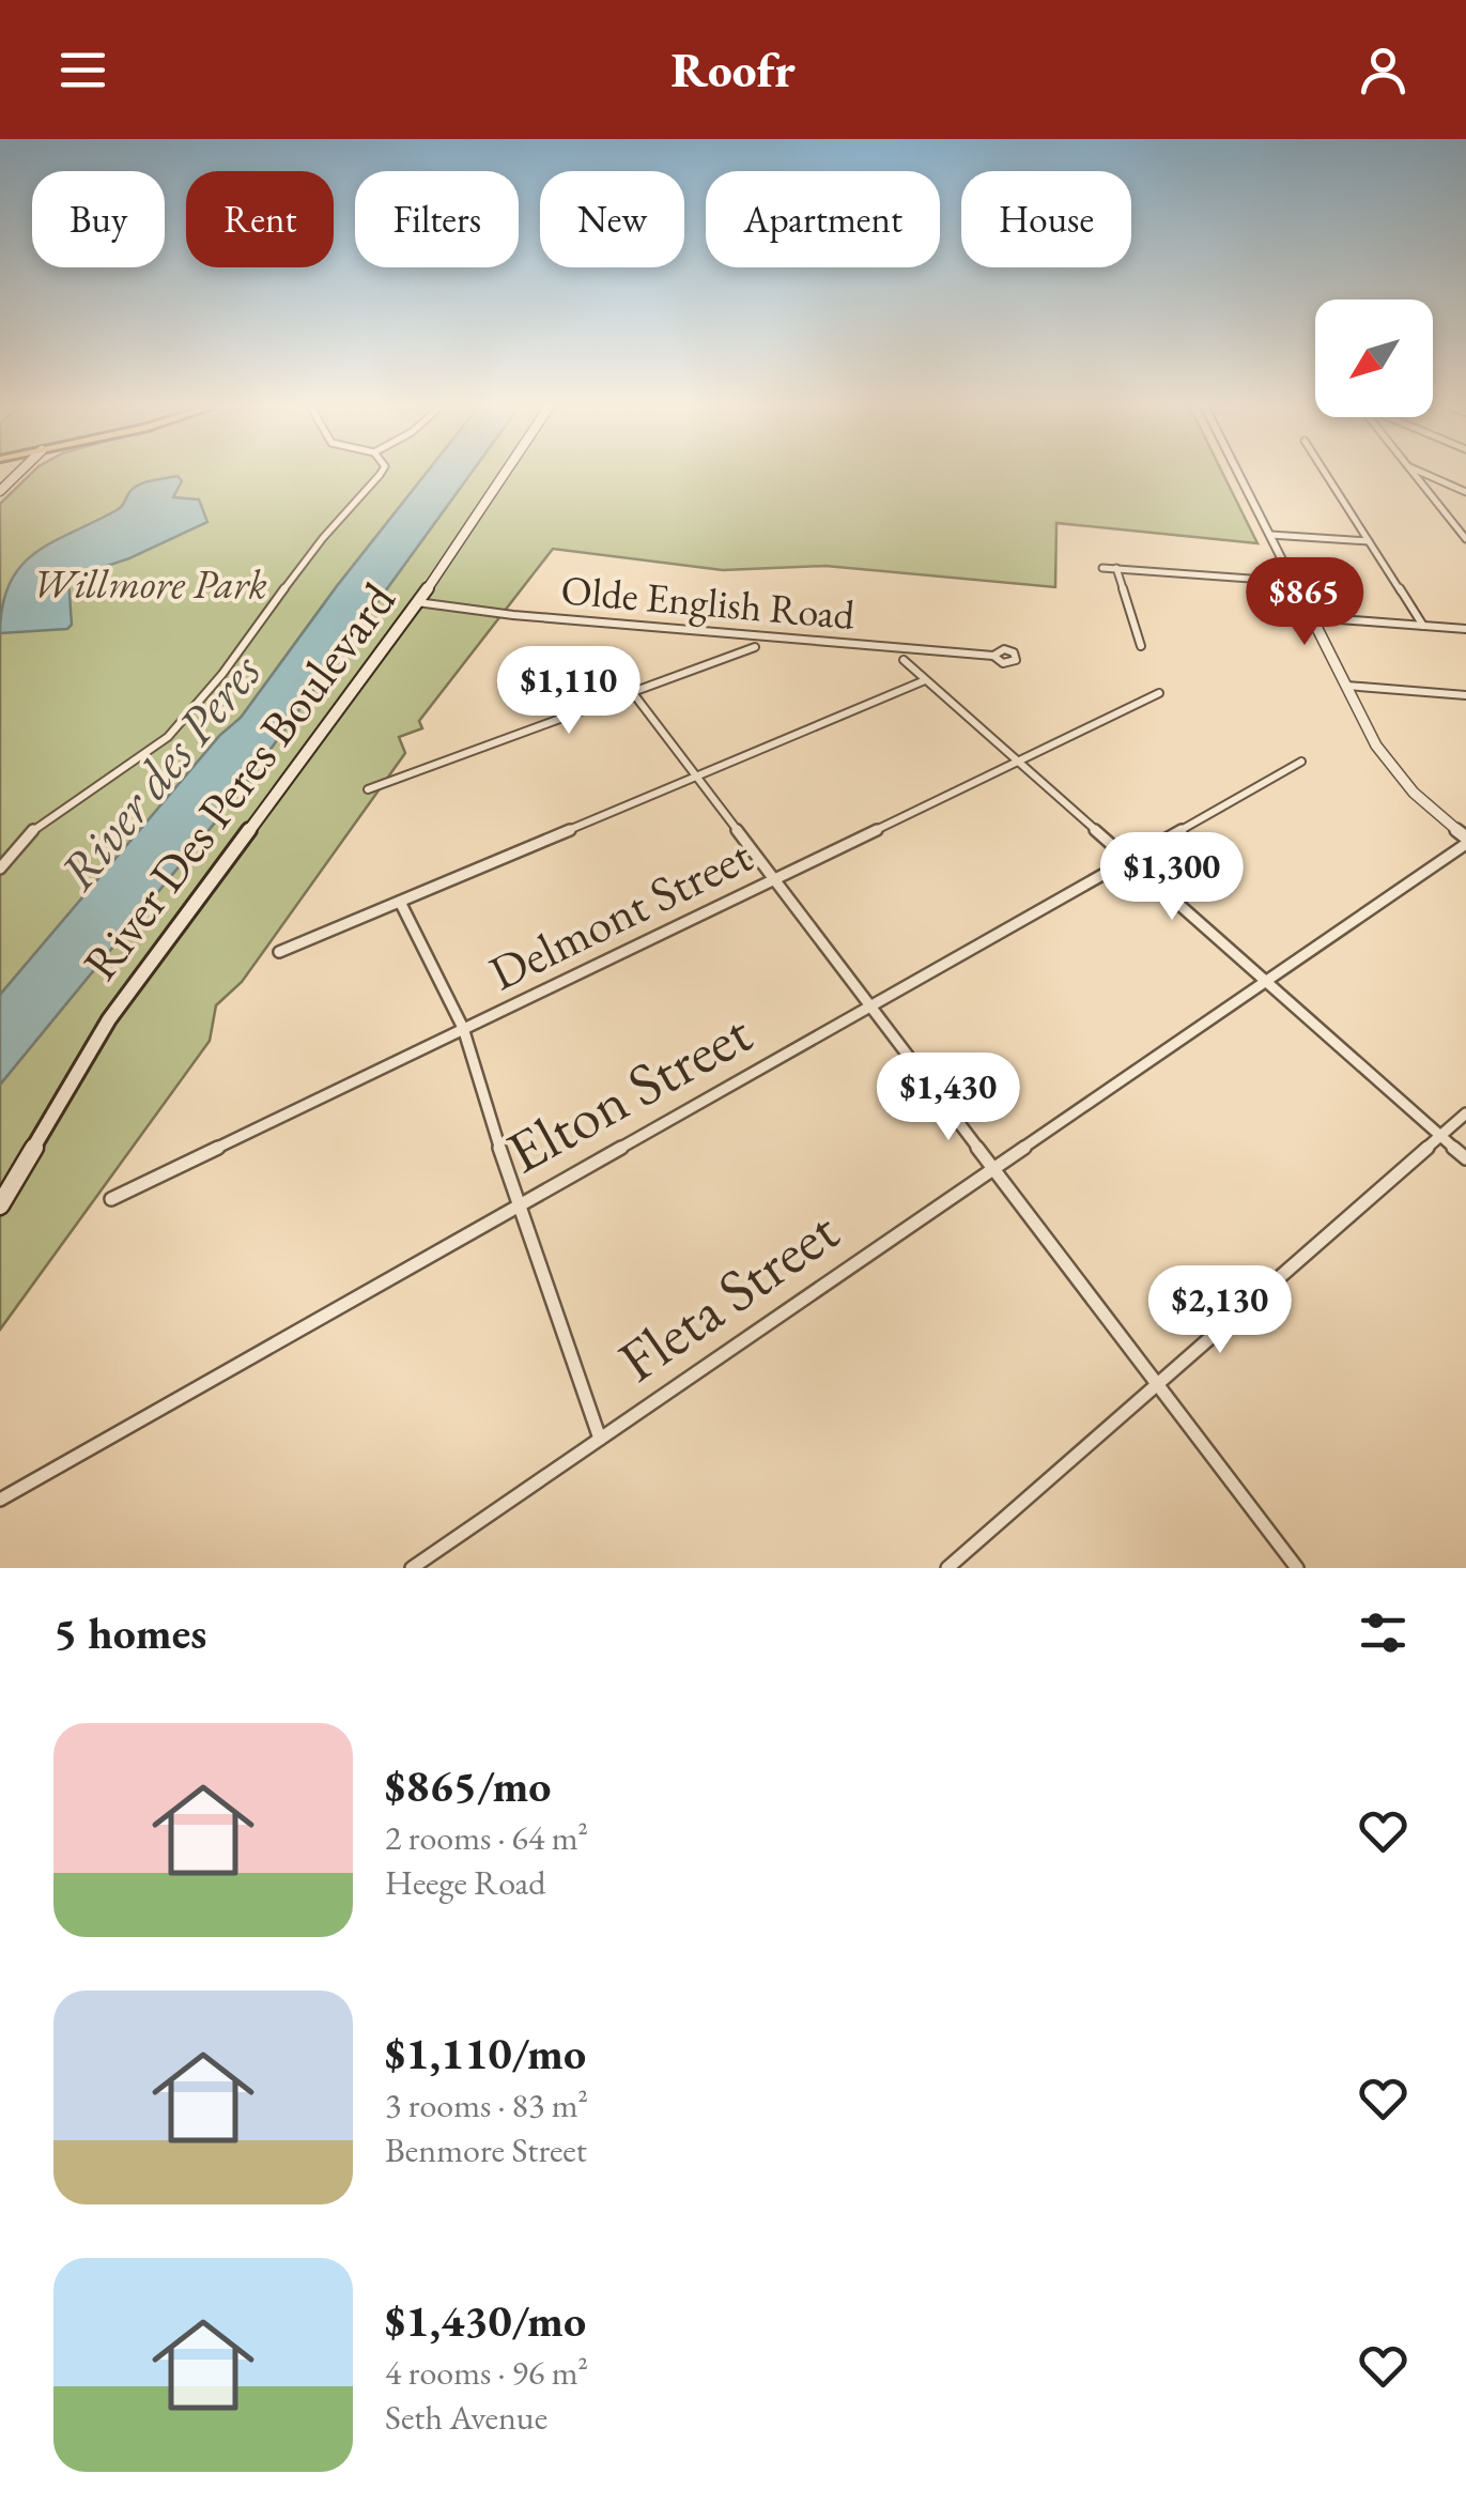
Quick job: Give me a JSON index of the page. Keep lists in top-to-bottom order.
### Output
{
  "streets": {
    "main road": ["River Des Peres Boulevard"],
    "street": [
      "Olde English Road",
      "Delmont Street",
      "Elton Street",
      "Fleta Street"
    ]
  },
  "crossings": [
    ["Olde English Road", "River Des Peres Boulevard"]
  ],
  "water": ["River des Peres"],
  "parks": ["Willmore Park"],
  "north": "bottom left",
  "page": {
    "header": "Roofr",
    "chip": [
      "Buy",
      "Rent",
      "Filters",
      "New",
      "Apartment",
      "House"
    ],
    "price": [
      "$865",
      "$1,110",
      "$1,300",
      "$1,430",
      "$2,130"
    ],
    "heading": "5 homes",
    "list": [
      {
        "name": "$865/mo",
        "note": "2 rooms · 64 m² · Heege Road"
      },
      {
        "name": "$1,110/mo",
        "note": "3 rooms · 83 m² · Benmore Street"
      },
      {
        "name": "$1,430/mo",
        "note": "4 rooms · 96 m² · Seth Avenue"
      }
    ]
  }
}
